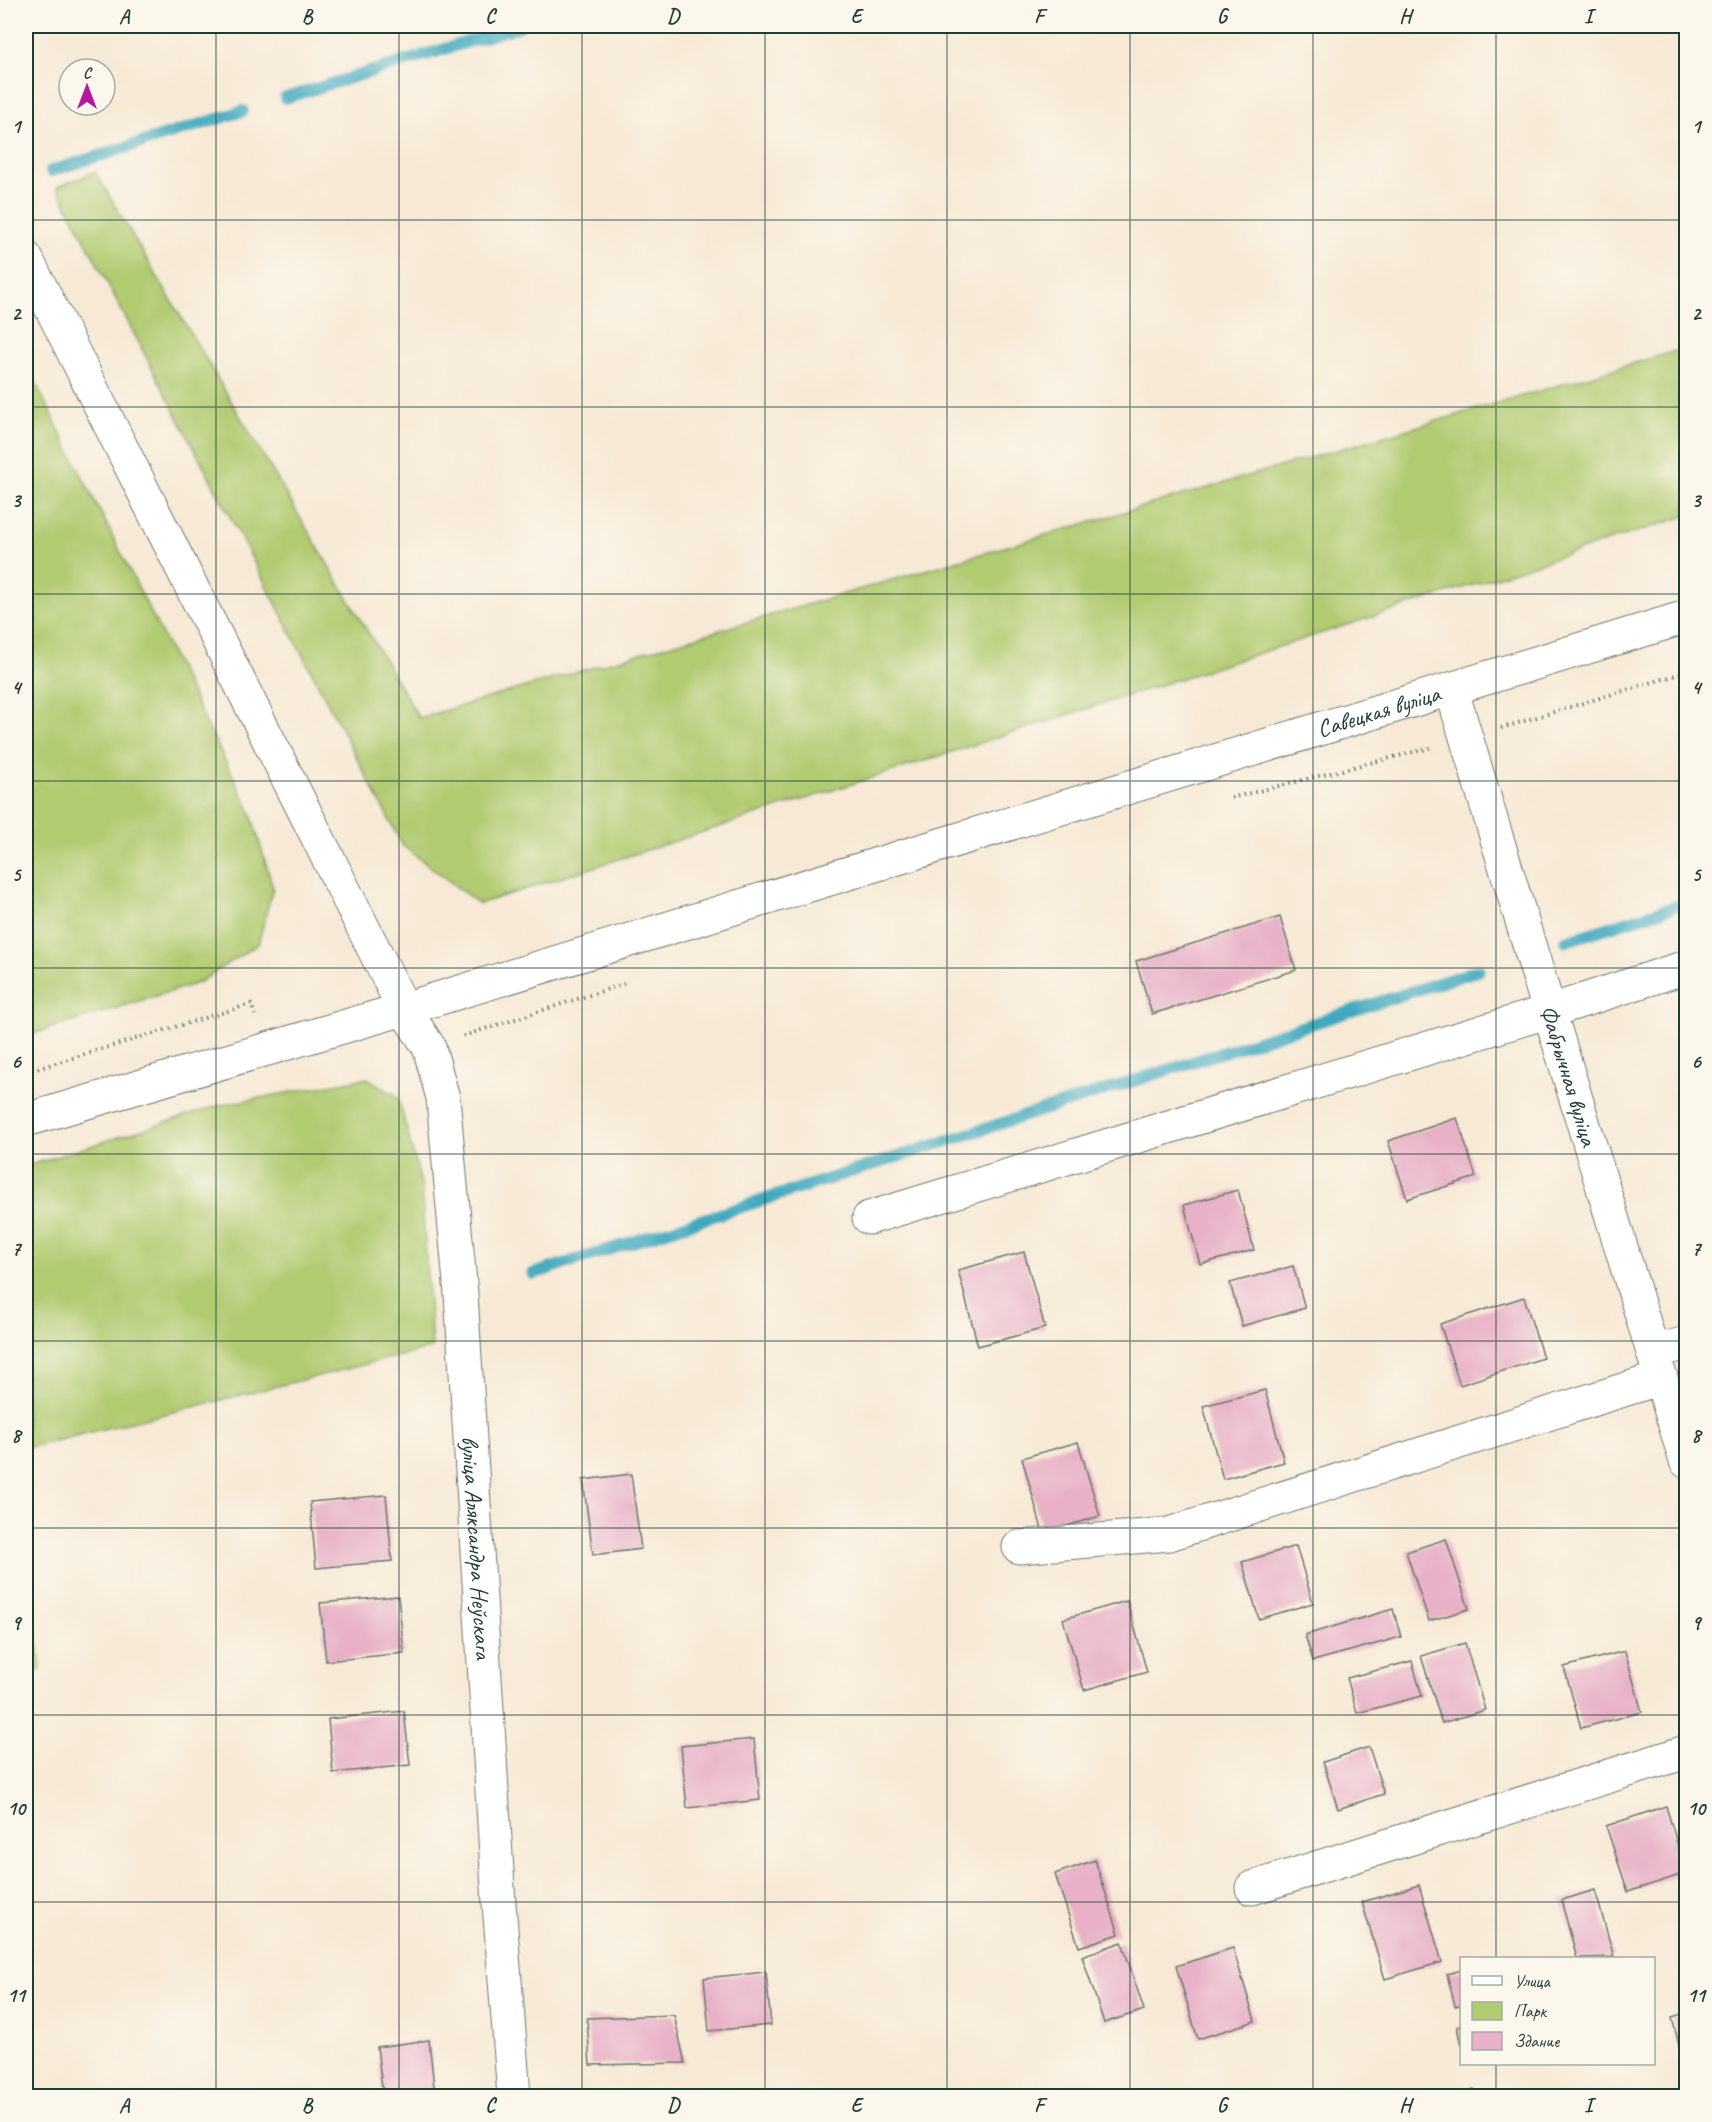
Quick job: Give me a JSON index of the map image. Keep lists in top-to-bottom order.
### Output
{
  "streets": {
    "street": ["Савецкая вуліца", "Фабрычная вуліца", "вуліца Аляксандра Неўскага"]
  },
  "crossings": [
    ["Савецкая вуліца", "Фабрычная вуліца"],
    ["Савецкая вуліца", "вуліца Аляксандра Неўскага"]
  ],
  "legend": ["Улица", "Парк", "Здание"],
  "north": "top",
  "grid": {
    "columns": [
      "A",
      "B",
      "C",
      "D",
      "E",
      "F",
      "G",
      "H",
      "I"
    ],
    "rows": [
      "1",
      "2",
      "3",
      "4",
      "5",
      "6",
      "7",
      "8",
      "9",
      "10",
      "11"
    ]
  }
}
